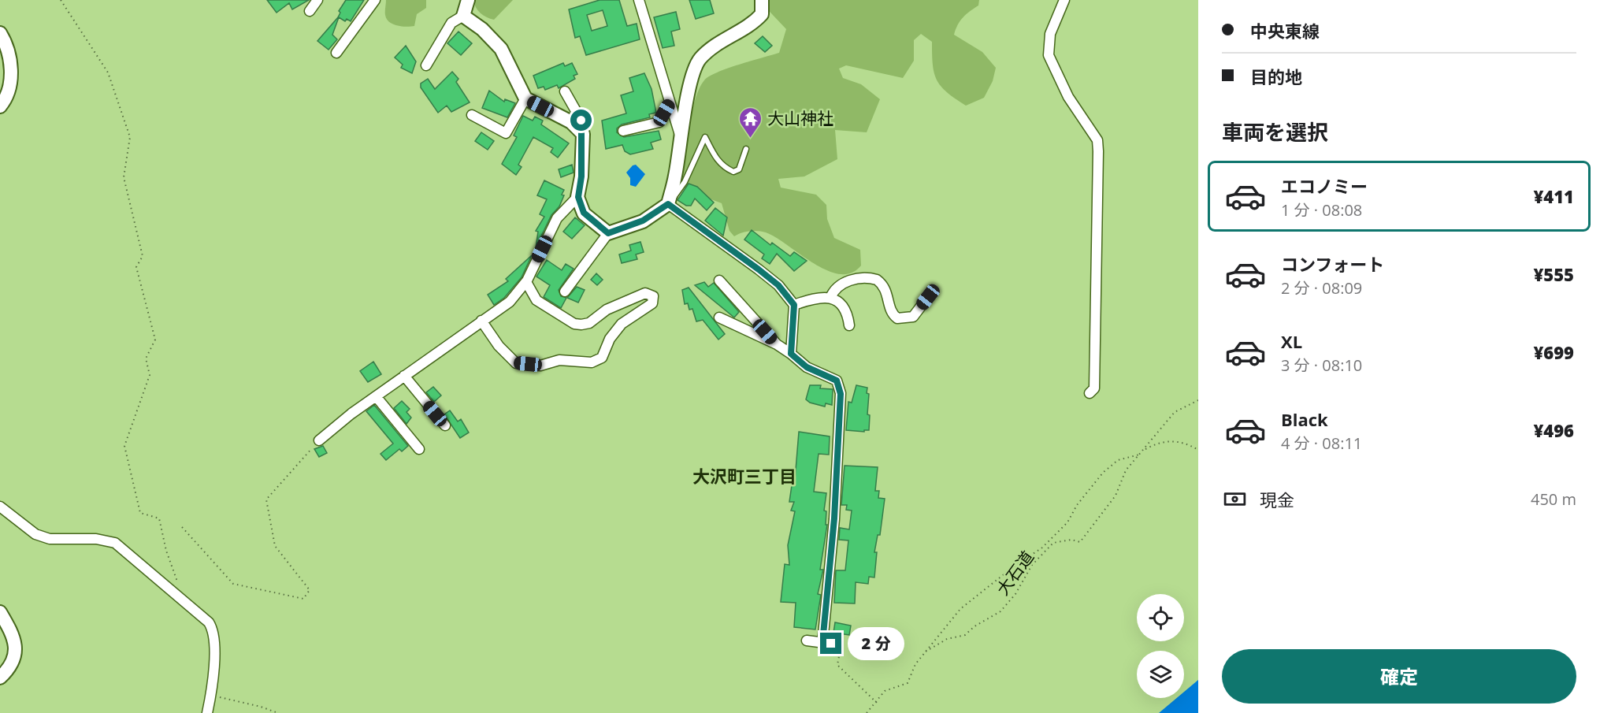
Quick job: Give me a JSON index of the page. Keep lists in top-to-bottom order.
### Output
{
  "streets": {
    "path": ["大石道"]
  },
  "districts": ["大沢町三丁目"],
  "places": {
    "temple": ["大山神社"]
  },
  "page": {
    "banner": ["中央東線", "目的地"],
    "heading": "車両を選択",
    "list": [
      {
        "name": "エコノミー",
        "note": "1 分 · 08:08",
        "value": "¥411"
      },
      {
        "name": "コンフォート",
        "note": "2 分 · 08:09",
        "value": "¥555"
      },
      {
        "name": "XL",
        "note": "3 分 · 08:10",
        "value": "¥699"
      },
      {
        "name": "Black",
        "note": "4 分 · 08:11",
        "value": "¥496"
      }
    ],
    "pay": ["現金", "450 m"],
    "bubble": "2 分",
    "buttons": "確定"
  }
}
